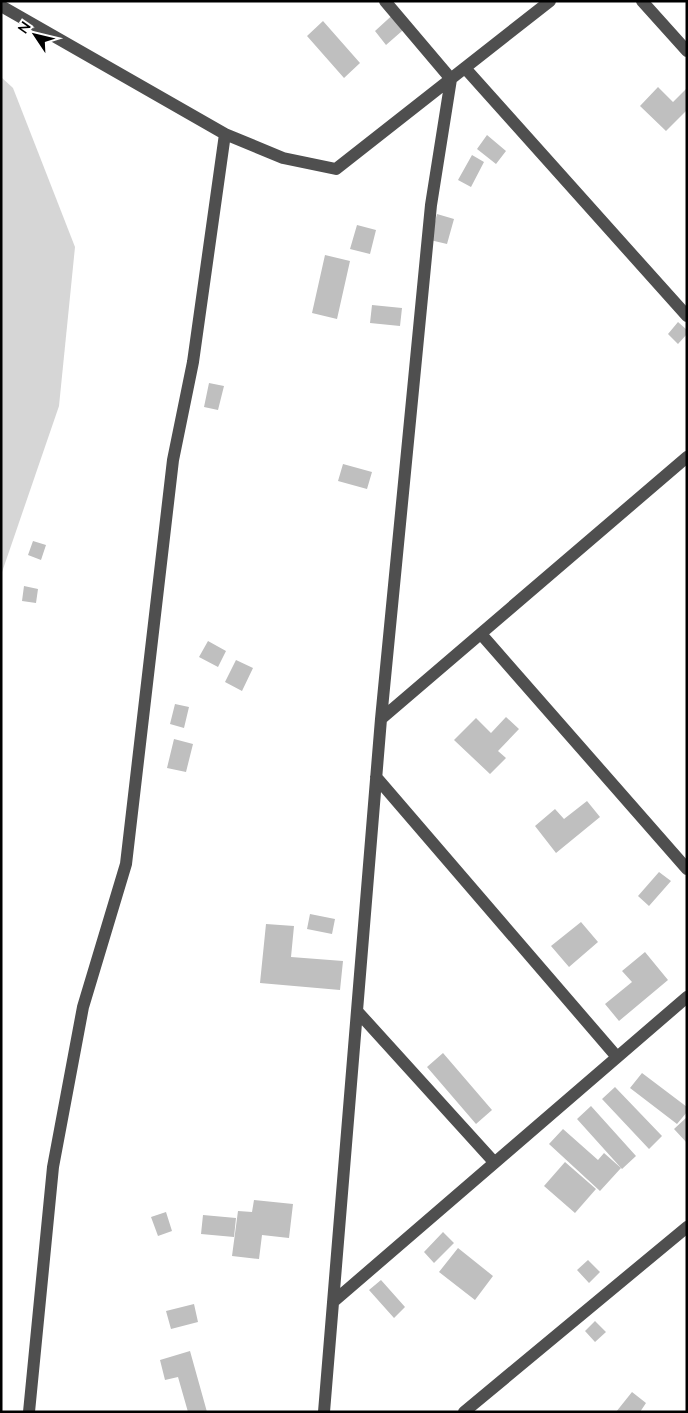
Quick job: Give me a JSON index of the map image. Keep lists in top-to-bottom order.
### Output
{
  "north": "top left"
}
